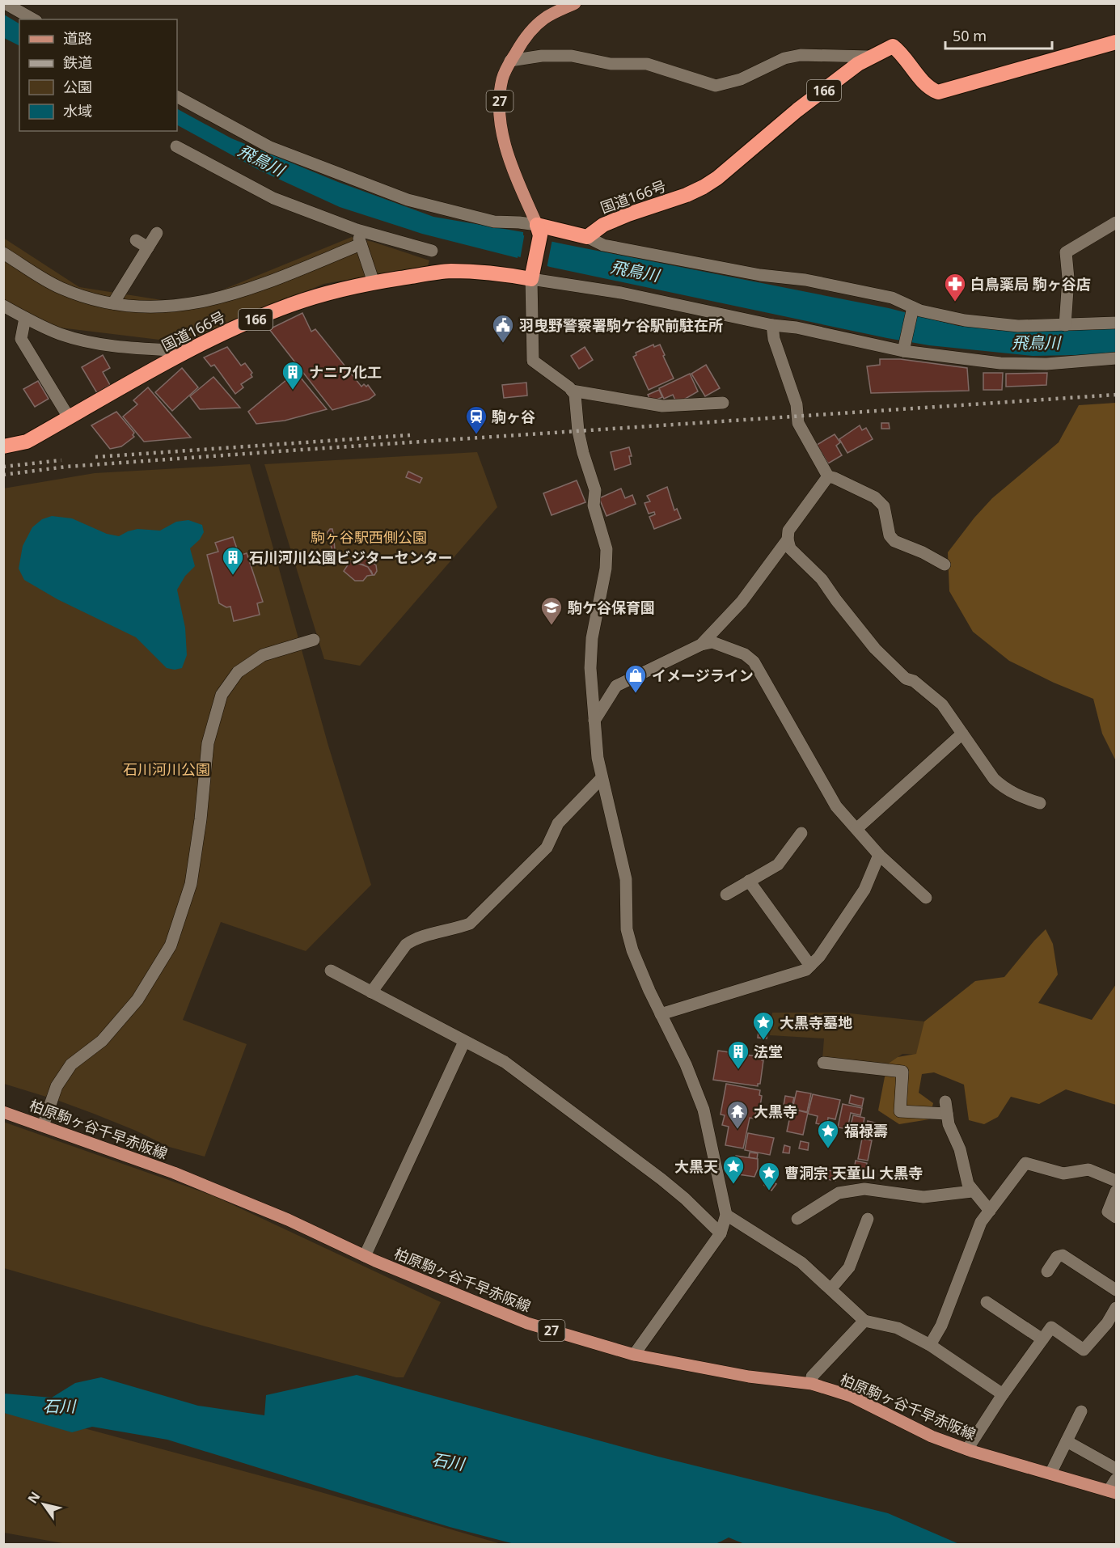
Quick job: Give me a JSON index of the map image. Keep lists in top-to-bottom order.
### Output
{
  "streets": {
    "highway": ["166", "国道166号"],
    "main road": ["27", "柏原駒ヶ谷千早赤阪線"]
  },
  "water": ["飛鳥川", "石川"],
  "parks": ["駒ヶ谷駅西側公園", "石川河川公園"],
  "places": {
    "pharmacy": ["白鳥薬局 駒ヶ谷店"],
    "public building": ["羽曳野警察署駒ケ谷駅前駐在所"],
    "building": ["ナニワ化工", "石川河川公園ビジターセンター", "法堂"],
    "station": ["駒ヶ谷"],
    "school or university": ["駒ケ谷保育園"],
    "shop": ["イメージライン"],
    "place": [
      "大黒寺墓地",
      "福禄壽",
      "大黒天",
      "曹洞宗 天童山 大黒寺"
    ],
    "temple": ["大黒寺"]
  },
  "legend": [
    "道路",
    "鉄道",
    "公園",
    "水域"
  ],
  "scale_bar": "50 m",
  "north": "top left"
}
